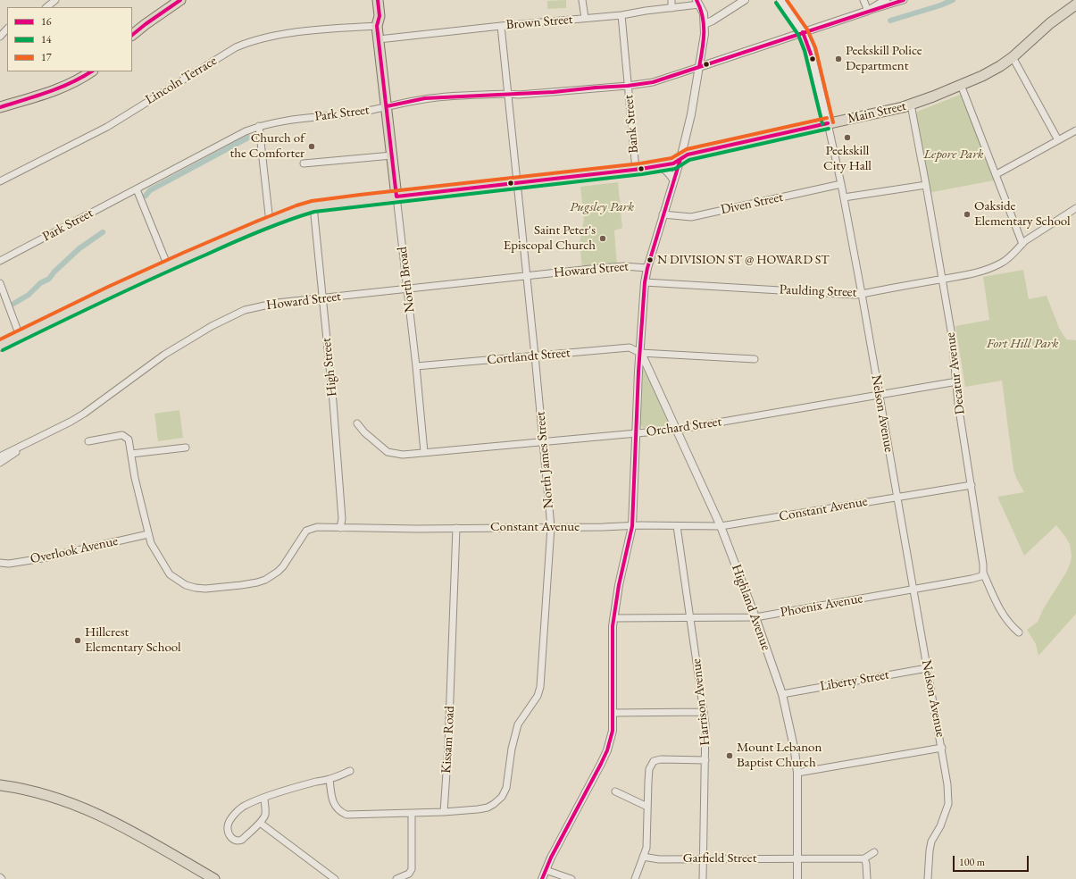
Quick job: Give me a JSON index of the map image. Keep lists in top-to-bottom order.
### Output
{
  "streets": {
    "main road": ["Main Street", "North Broad"],
    "street": [
      "Brown Street",
      "Lincoln Terrace",
      "Park Street",
      "Bank Street",
      "Diven Street",
      "Howard Street",
      "Paulding Street",
      "Cortlandt Street",
      "High Street",
      "Decatur Avenue",
      "Nelson Avenue",
      "Orchard Street",
      "North James Street",
      "Constant Avenue",
      "Overlook Avenue",
      "Phoenix Avenue",
      "Highland Avenue",
      "Liberty Street",
      "Harrison Avenue",
      "Kissam Road",
      "Garfield Street"
    ]
  },
  "crossings": [
    ["Brown Street", "Bank Street"],
    ["Brown Street", "North Broad"],
    ["Brown Street", "North James Street"],
    ["Lincoln Terrace", "North Broad"],
    ["Main Street", "Bank Street"],
    ["Main Street", "North Broad"],
    ["Main Street", "High Street"],
    ["Main Street", "Decatur Avenue"],
    ["Main Street", "Nelson Avenue"],
    ["Main Street", "North James Street"],
    ["Park Street", "Bank Street"],
    ["Park Street", "North Broad"],
    ["Park Street", "North James Street"],
    ["Diven Street", "Nelson Avenue"],
    ["Howard Street", "North Broad"],
    ["Howard Street", "High Street"],
    ["Howard Street", "North James Street"],
    ["North Broad", "Cortlandt Street"],
    ["North Broad", "Orchard Street"],
    ["Paulding Street", "Decatur Avenue"],
    ["Paulding Street", "Nelson Avenue"],
    ["Cortlandt Street", "North James Street"],
    ["Cortlandt Street", "Highland Avenue"],
    ["High Street", "Constant Avenue"],
    ["Decatur Avenue", "Orchard Street"],
    ["Decatur Avenue", "Constant Avenue"],
    ["Decatur Avenue", "Phoenix Avenue"],
    ["Nelson Avenue", "Orchard Street"],
    ["Nelson Avenue", "Constant Avenue"],
    ["Nelson Avenue", "Phoenix Avenue"],
    ["Nelson Avenue", "Liberty Street"],
    ["Orchard Street", "North James Street"],
    ["Orchard Street", "Highland Avenue"],
    ["North James Street", "Constant Avenue"],
    ["North James Street", "Kissam Road"],
    ["Constant Avenue", "Overlook Avenue"],
    ["Constant Avenue", "Highland Avenue"],
    ["Constant Avenue", "Harrison Avenue"],
    ["Constant Avenue", "Kissam Road"],
    ["Phoenix Avenue", "Highland Avenue"],
    ["Phoenix Avenue", "Harrison Avenue"],
    ["Highland Avenue", "Liberty Street"],
    ["Highland Avenue", "Garfield Street"],
    ["Harrison Avenue", "Garfield Street"]
  ],
  "parks": ["Lepore Park", "Pugsley Park", "Fort Hill Park"],
  "places": [
    "Peekskill Police Department",
    "Peekskill City Hall",
    "Church of the Comforter",
    "Oakside Elementary School",
    "Saint Peter's Episcopal Church",
    "N DIVISION ST @ HOWARD ST",
    "Hillcrest Elementary School",
    "Mount Lebanon Baptist Church"
  ],
  "lines": ["transit line 16", "transit line 17", "transit line 14"],
  "legend": ["16", "14", "17"],
  "scale_bar": "100 m"
}
